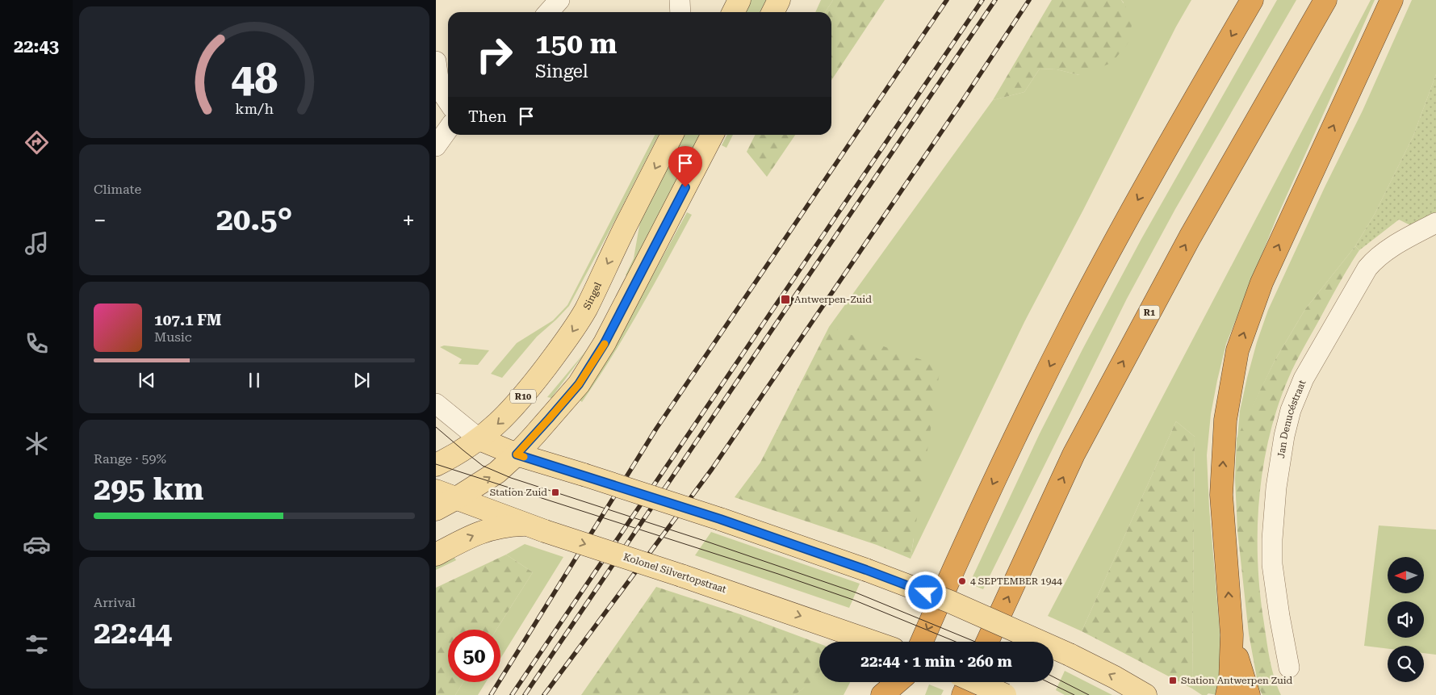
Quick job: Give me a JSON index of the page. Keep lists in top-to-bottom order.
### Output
{
  "streets": {
    "highway": ["R1"],
    "main road": ["Singel", "R10", "Kolonel Silvertopstraat"],
    "street": ["Jan Denucéstraat"]
  },
  "crossings": [
    ["Singel", "R10"]
  ],
  "places": {
    "transit": ["Antwerpen-Zuid", "Station Zuid", "Station Antwerpen Zuid"],
    "other": ["4 SEPTEMBER 1944"]
  },
  "north": "left",
  "page": {
    "tabs": "22:43",
    "turn": ["150 m", "Singel"],
    "then": "Then",
    "tile": [
      "Climate",
      ["Range · 59%", "295 km"],
      ["Arrival", "22:44"]
    ],
    "heat": ["−", "20.5°", "+"],
    "song": ["107.1 FM", "Music"],
    "limit": "50",
    "trip": "22:44 · 1 min · 260 m",
    "gauge": ["48", "km/h"]
  }
}
